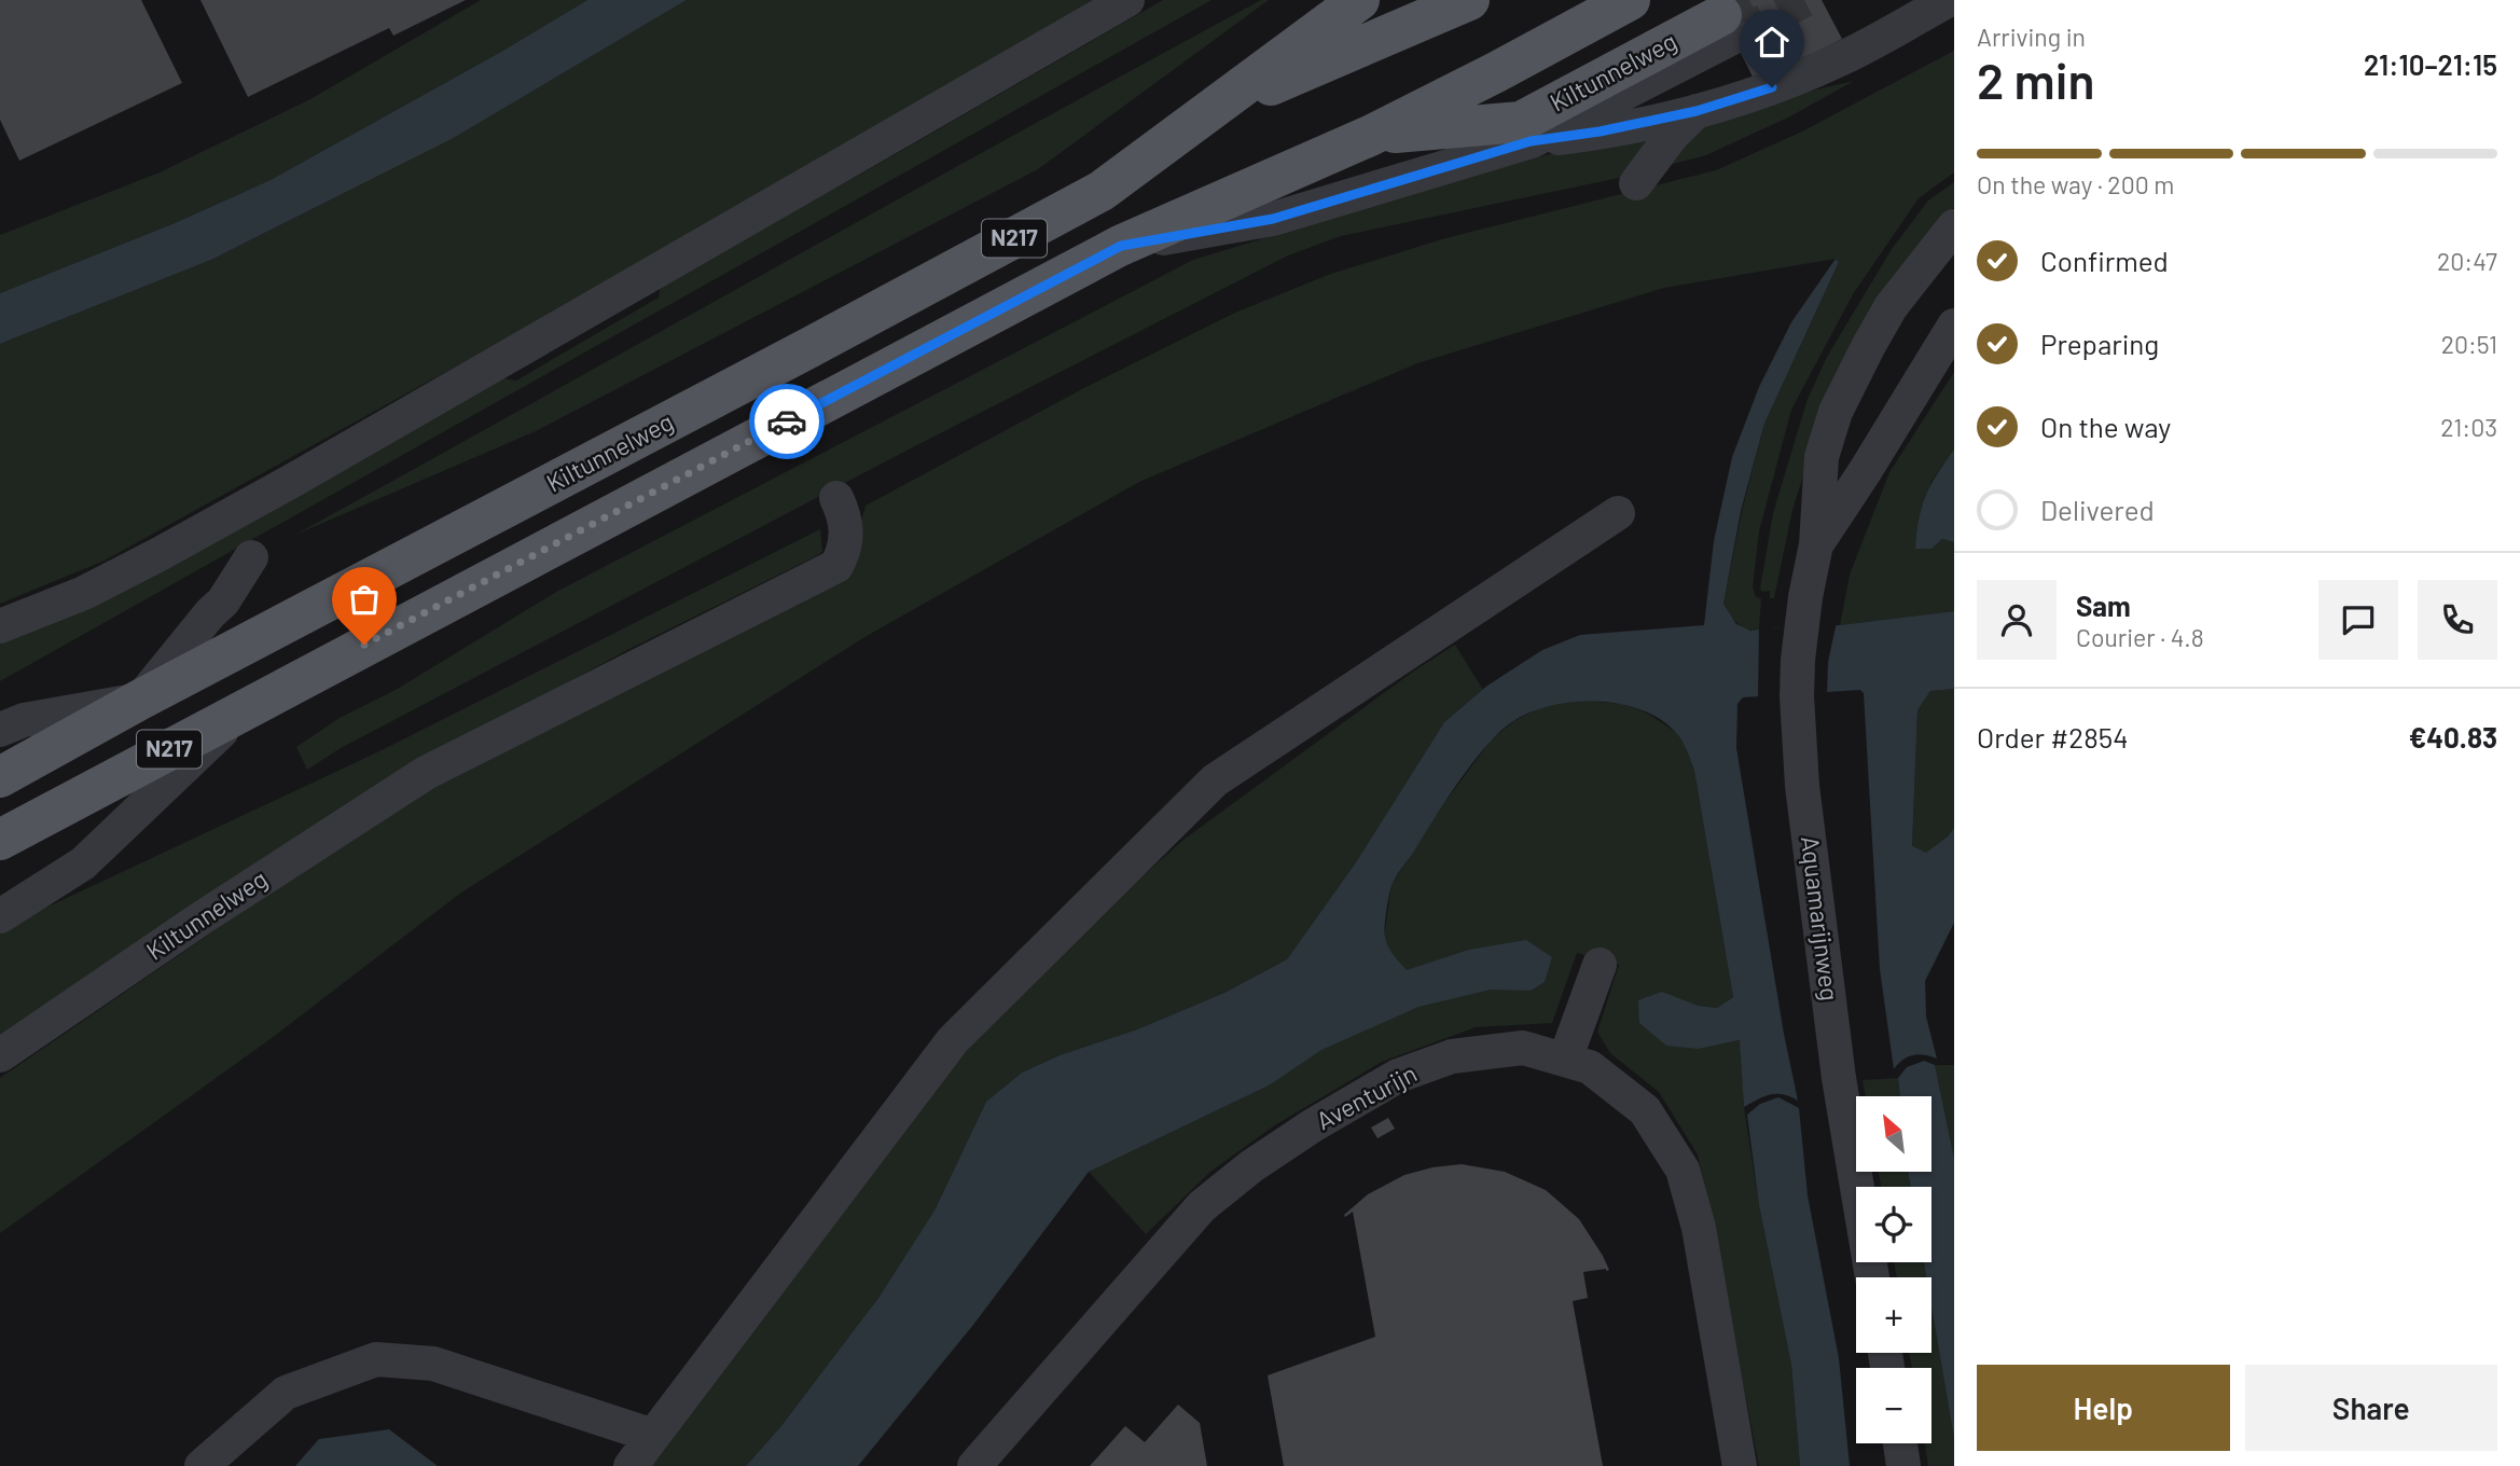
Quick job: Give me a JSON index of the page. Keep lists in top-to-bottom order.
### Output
{
  "streets": {
    "main road": ["Kiltunnelweg", "N217"],
    "street": ["Aquamarijnweg", "Aventurijn"]
  },
  "north": "top left",
  "page": {
    "heading": ["2 min", "Arriving in", "21:10–21:15"],
    "panel": [
      "Sam",
      "Courier · 4.8",
      "Order #2854",
      "€40.83"
    ],
    "bar": "On the way · 200 m",
    "list": [
      ["Confirmed", "20:47"],
      ["Preparing", "20:51"],
      ["On the way", "21:03"],
      "Delivered"
    ],
    "map_buttons": ["+", "−"],
    "buttons": ["Help", "Share"]
  }
}
